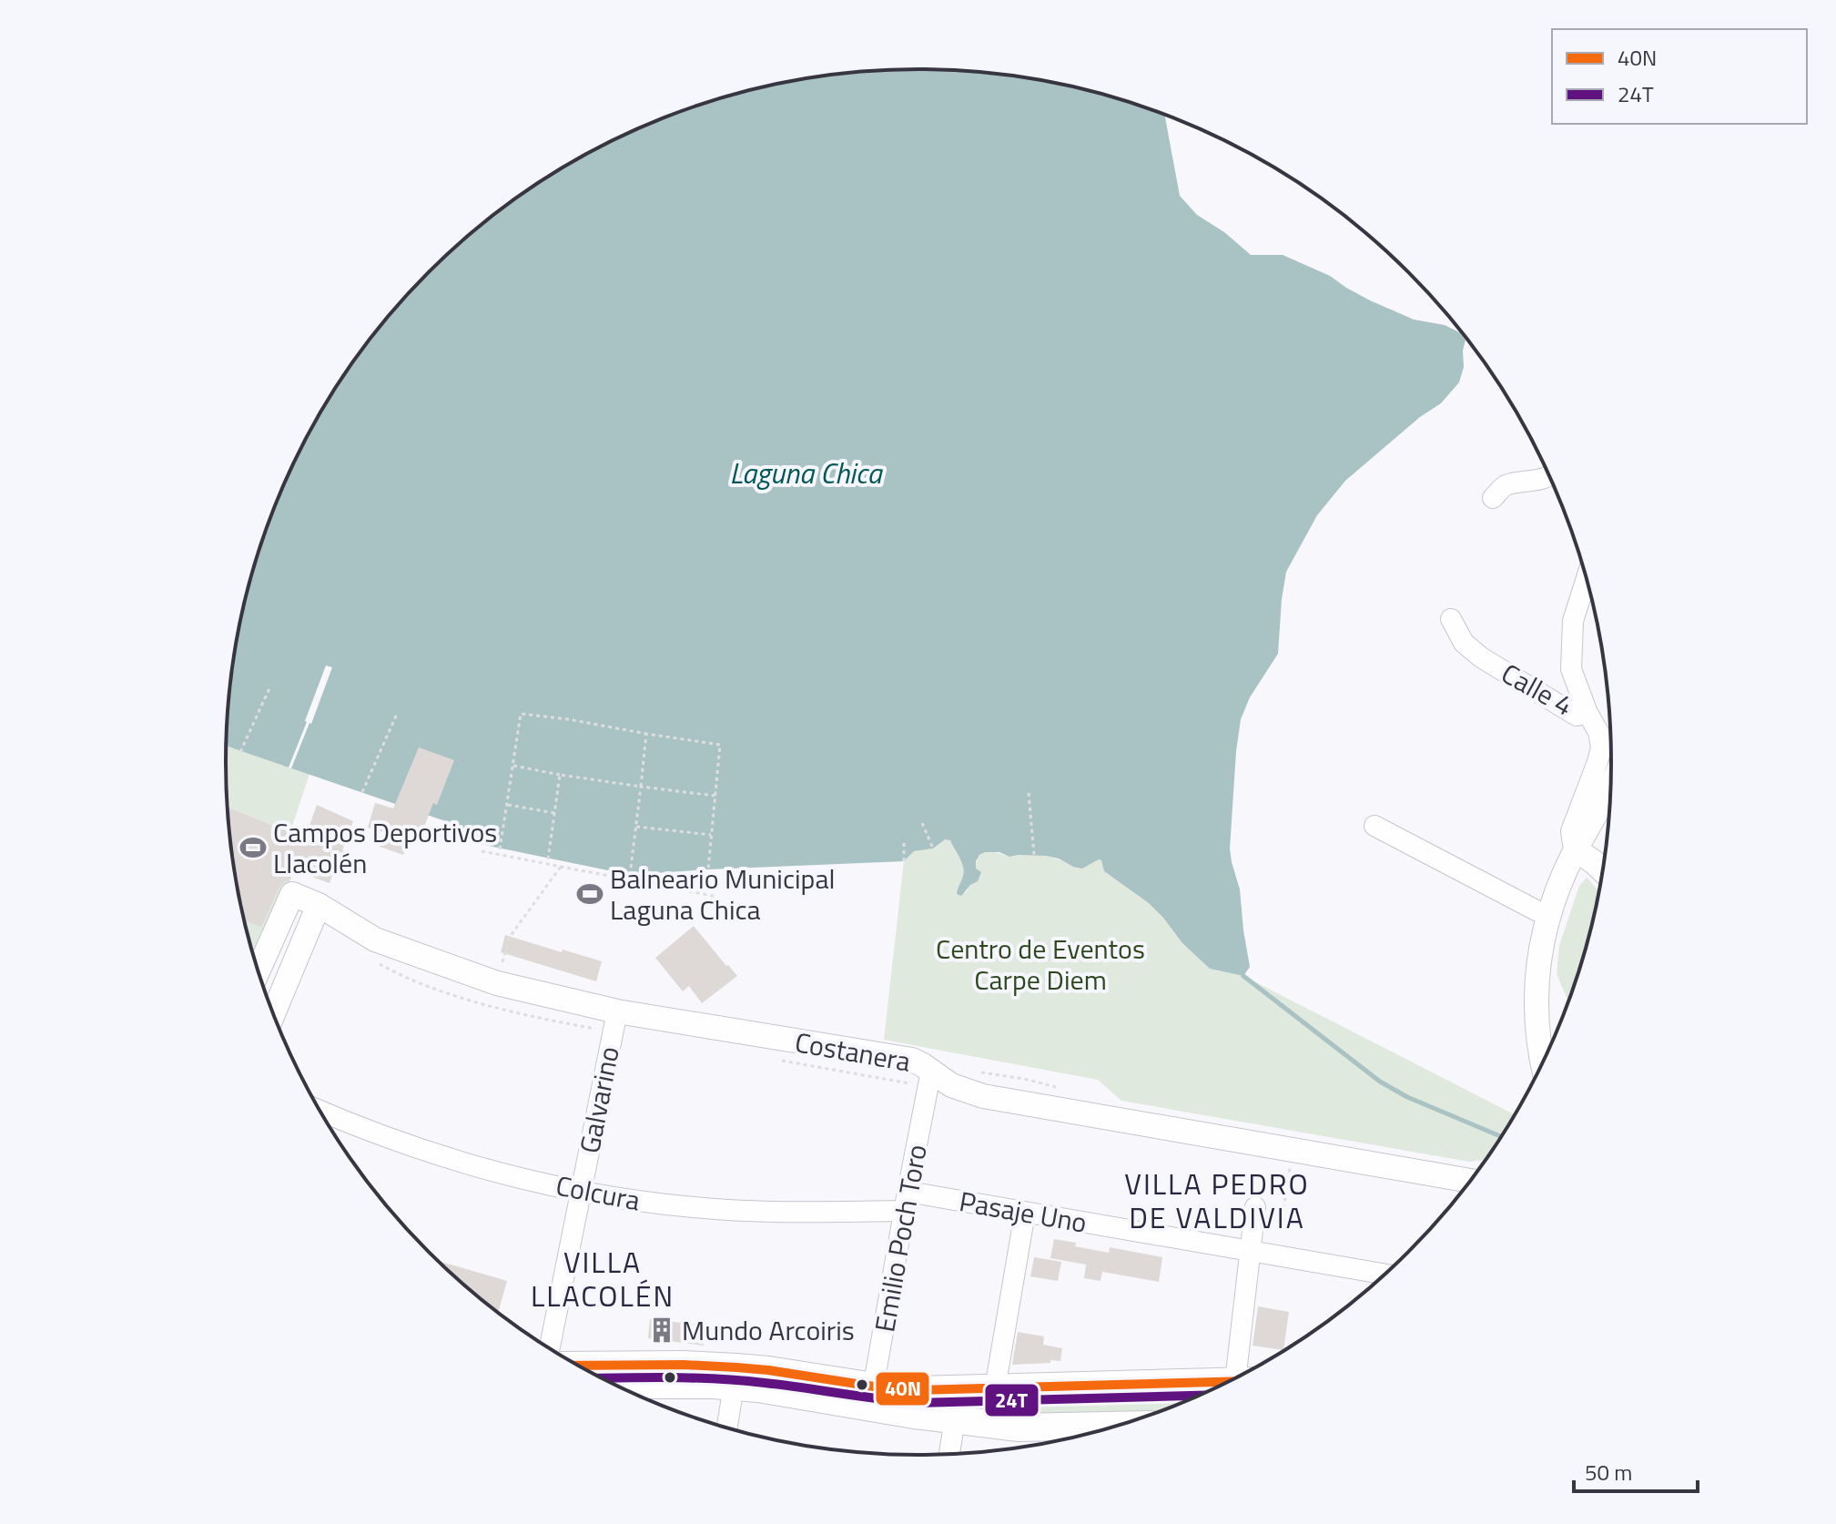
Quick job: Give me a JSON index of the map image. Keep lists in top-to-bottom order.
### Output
{
  "streets": {
    "street": [
      "Calle 4",
      "Costanera",
      "Galvarino",
      "Colcura",
      "Pasaje Uno",
      "Emilio Poch Toro"
    ]
  },
  "crossings": [
    ["Costanera", "Galvarino"],
    ["Costanera", "Emilio Poch Toro"],
    ["Galvarino", "Colcura"],
    ["Colcura", "Pasaje Uno"],
    ["Colcura", "Emilio Poch Toro"],
    ["Pasaje Uno", "Emilio Poch Toro"]
  ],
  "districts": ["VILLA PEDRO DE VALDIVIA", "VILLA LLACOLÉN"],
  "water": ["Laguna Chica"],
  "parks": ["Centro de Eventos Carpe Diem"],
  "places": {
    "sports": ["Campos Deportivos Llacolén", "Balneario Municipal Laguna Chica"],
    "building": ["Mundo Arcoiris"]
  },
  "lines": ["transit line 40N", "transit line 24T"],
  "legend": ["40N", "24T"],
  "scale_bar": "50 m"
}
